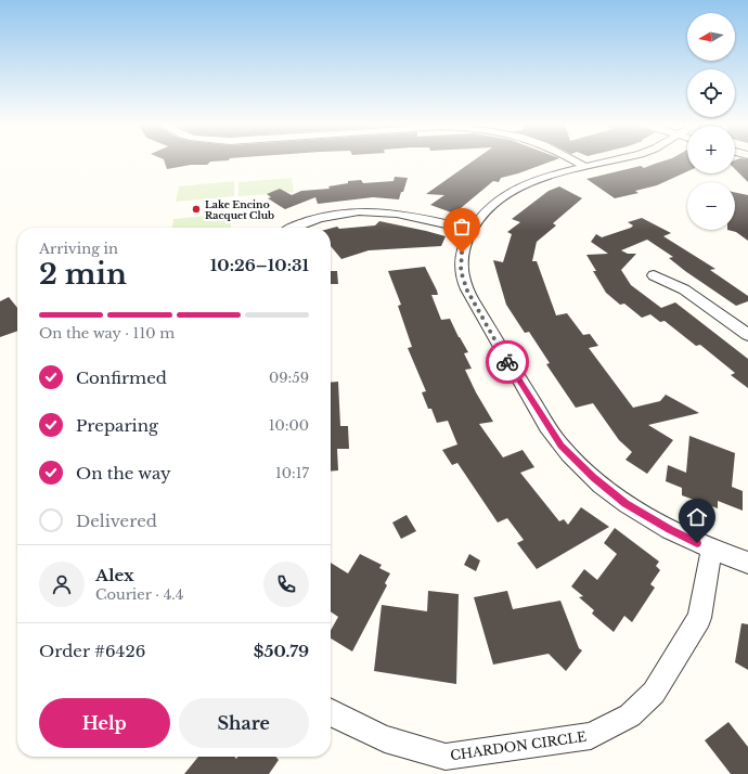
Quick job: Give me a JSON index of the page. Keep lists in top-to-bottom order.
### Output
{
  "streets": {
    "street": ["CHARDON CIRCLE"]
  },
  "places": ["Lake Encino Racquet Club"],
  "north": "left",
  "page": {
    "map_buttons": ["+", "−"],
    "heading": ["2 min", "Arriving in", "10:26–10:31"],
    "panel": [
      "Alex",
      "Courier · 4.4",
      "Order #6426",
      "$50.79"
    ],
    "bar": "On the way · 110 m",
    "list": [
      ["Confirmed", "09:59"],
      ["Preparing", "10:00"],
      ["On the way", "10:17"],
      "Delivered"
    ],
    "buttons": ["Help", "Share"]
  }
}
